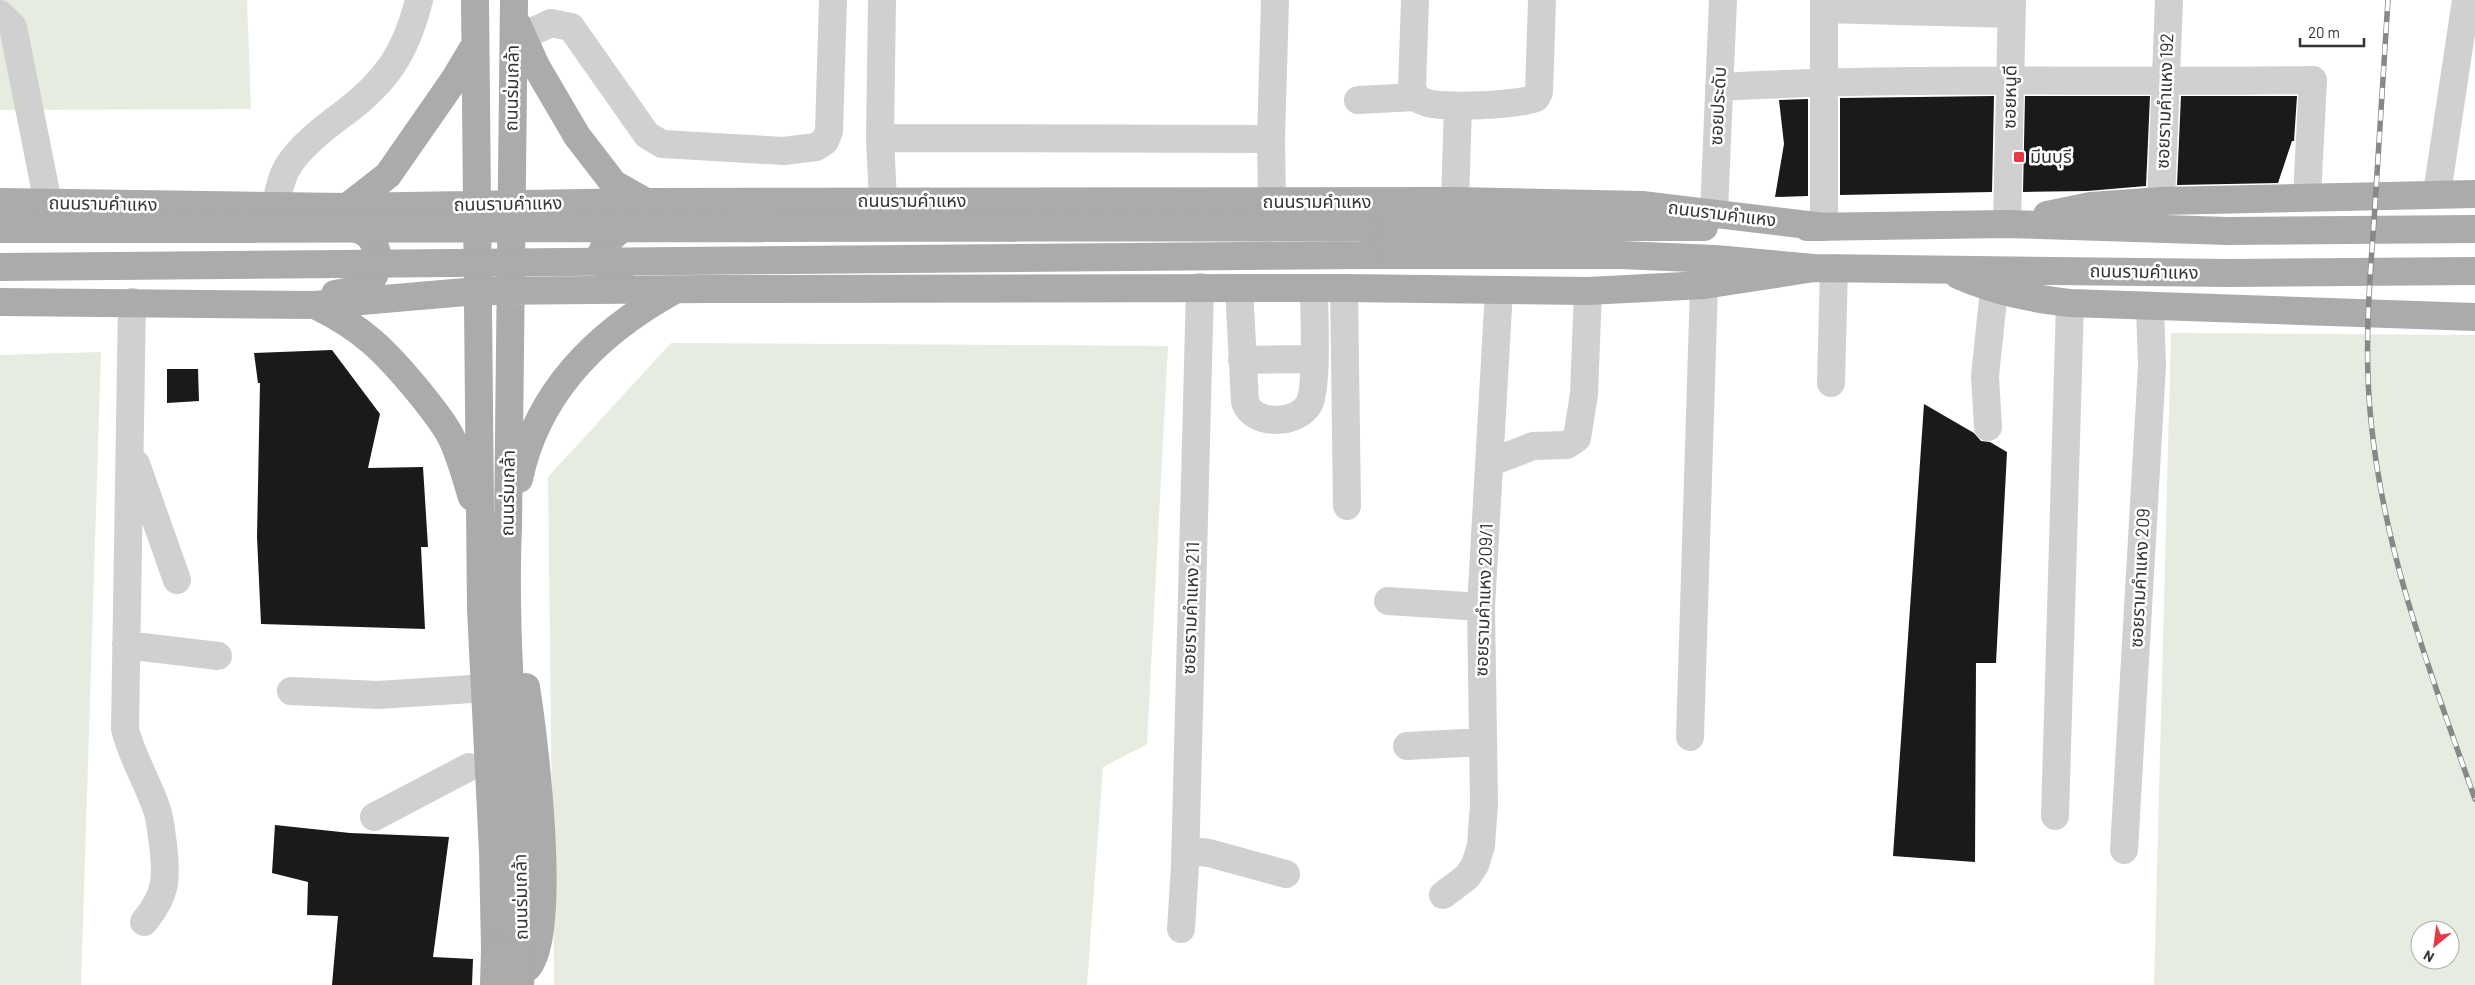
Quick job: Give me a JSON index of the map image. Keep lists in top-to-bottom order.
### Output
{
  "streets": {
    "main road": ["ถนนร่มเกล้า", "ถนนรามคำแหง"],
    "street": [
      "ซอยหนูดี",
      "ซอยรามคำแหง 192",
      "ซอยประดับ",
      "ซอยรามคำแหง 209",
      "ซอยรามคำแหง 209/1",
      "ซอยรามคำแหง 211"
    ]
  },
  "crossings": [
    ["ถนนร่มเกล้า", "ถนนรามคำแหง"],
    ["ซอยหนูดี", "ถนนรามคำแหง"],
    ["ซอยประดับ", "ถนนรามคำแหง"],
    ["ถนนรามคำแหง", "ซอยรามคำแหง 209/1"],
    ["ถนนรามคำแหง", "ซอยรามคำแหง 211"]
  ],
  "places": {
    "transit": ["มีนบุรี"]
  },
  "scale_bar": "20 m",
  "north": "bottom left"
}
